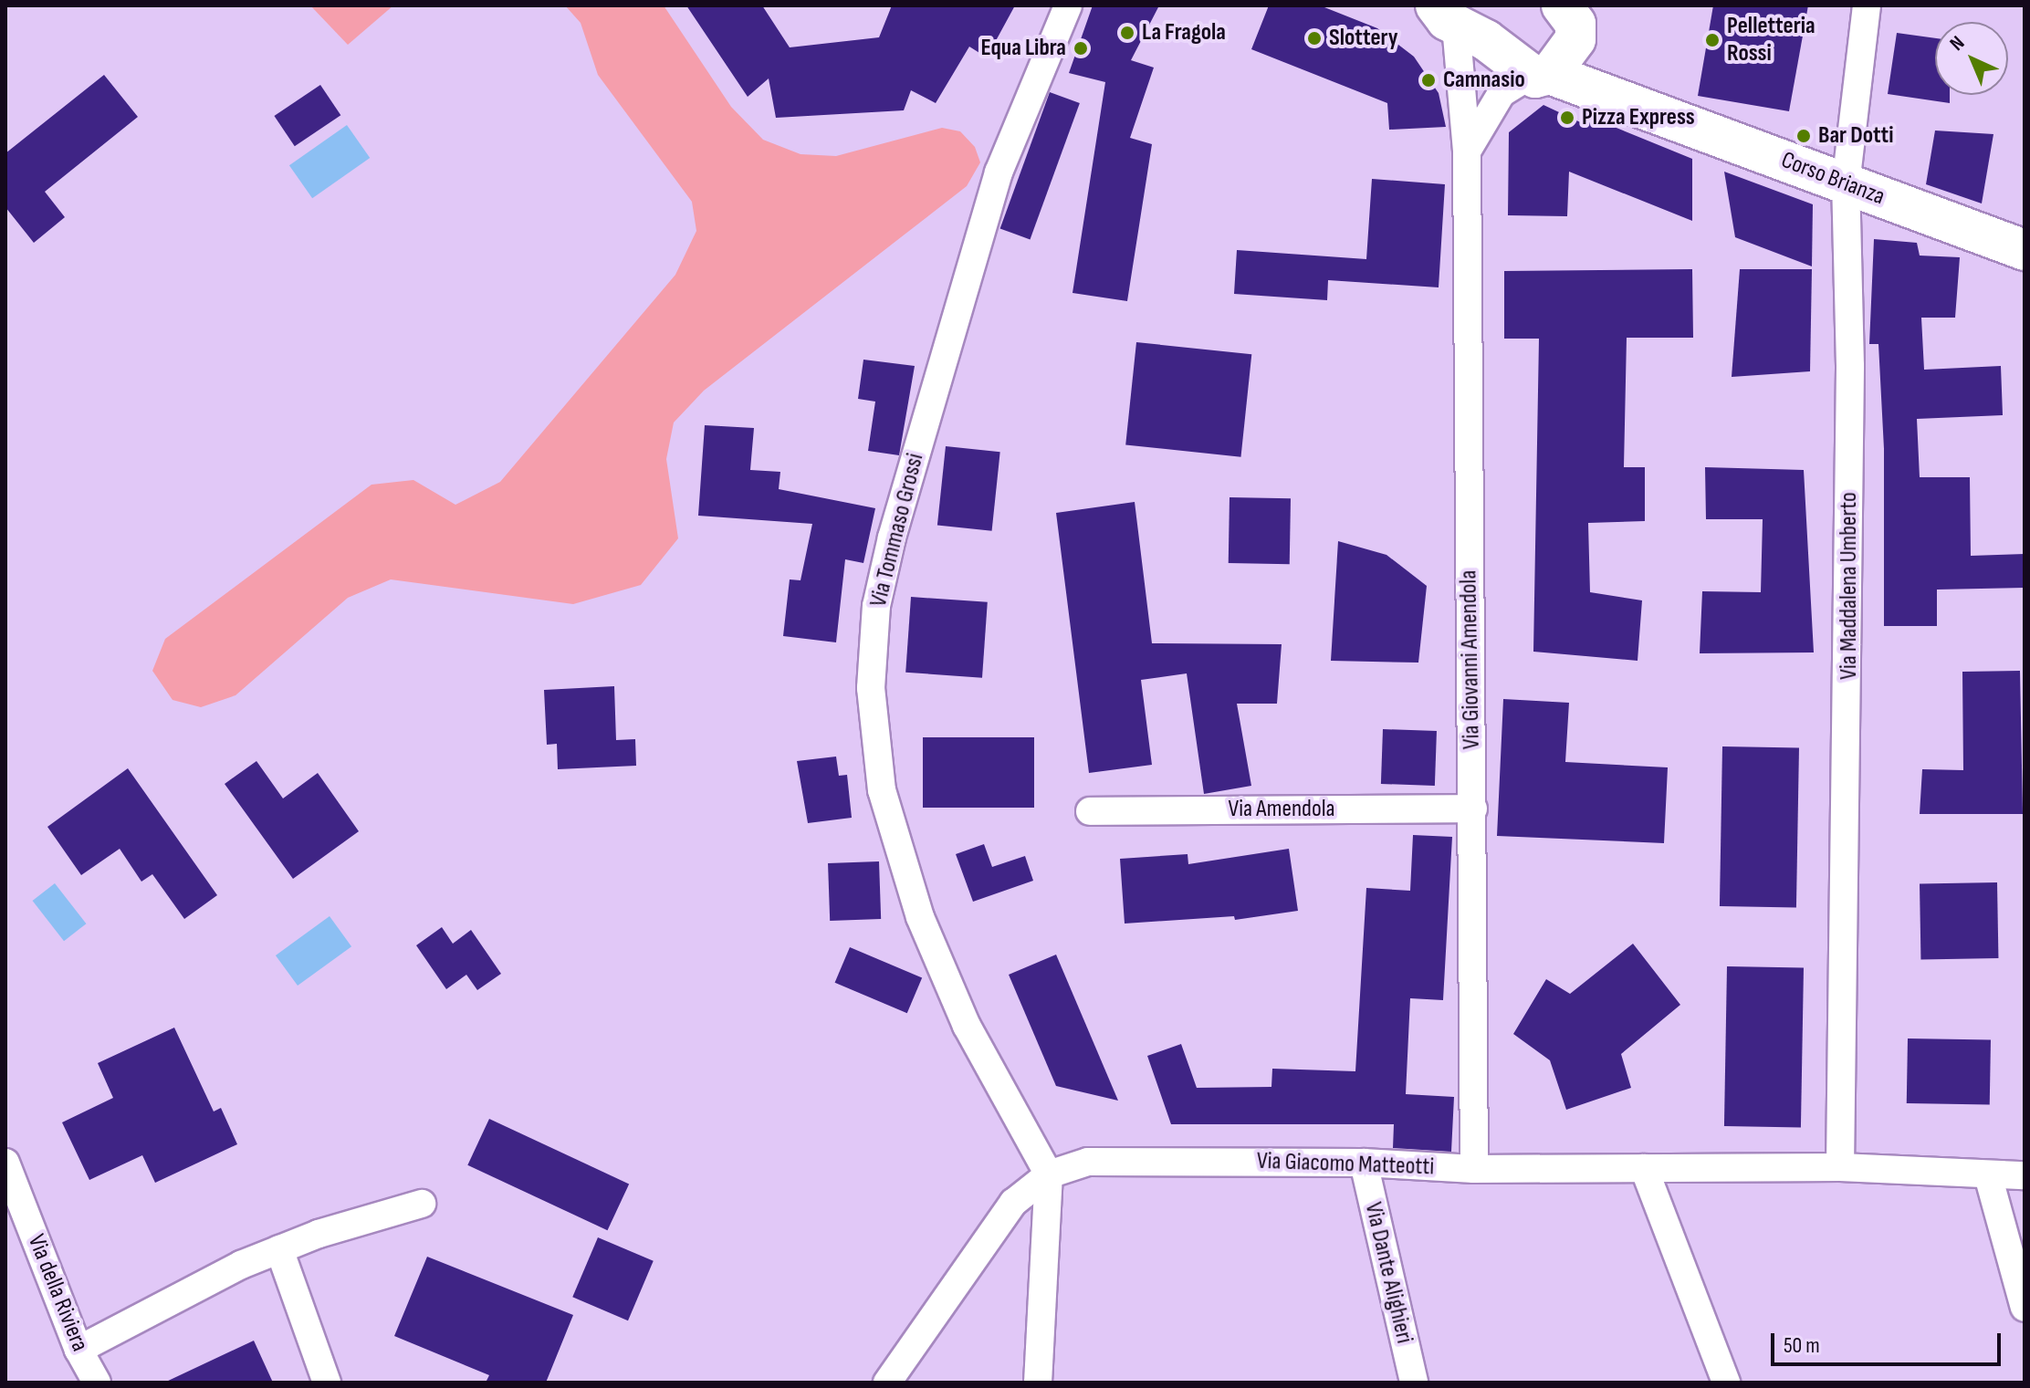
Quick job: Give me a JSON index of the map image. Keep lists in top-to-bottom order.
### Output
{
  "streets": {
    "main road": ["Corso Brianza"],
    "street": [
      "Via Tommaso Grossi",
      "Via Maddalena Umberto",
      "Via Giovanni Amendola",
      "Via Amendola",
      "Via Giacomo Matteotti",
      "Via Dante Alighieri",
      "Via della Riviera"
    ]
  },
  "crossings": [
    ["Corso Brianza", "Via Maddalena Umberto"],
    ["Corso Brianza", "Via Giovanni Amendola"],
    ["Via Tommaso Grossi", "Via Giacomo Matteotti"],
    ["Via Maddalena Umberto", "Via Giacomo Matteotti"],
    ["Via Giovanni Amendola", "Via Amendola"],
    ["Via Giovanni Amendola", "Via Giacomo Matteotti"],
    ["Via Giacomo Matteotti", "Via Dante Alighieri"]
  ],
  "places": [
    "La Fragola",
    "Slottery",
    "Pelletteria Rossi",
    "Equa Libra",
    "Camnasio",
    "Pizza Express",
    "Bar Dotti"
  ],
  "scale_bar": "50 m",
  "north": "top left"
}
